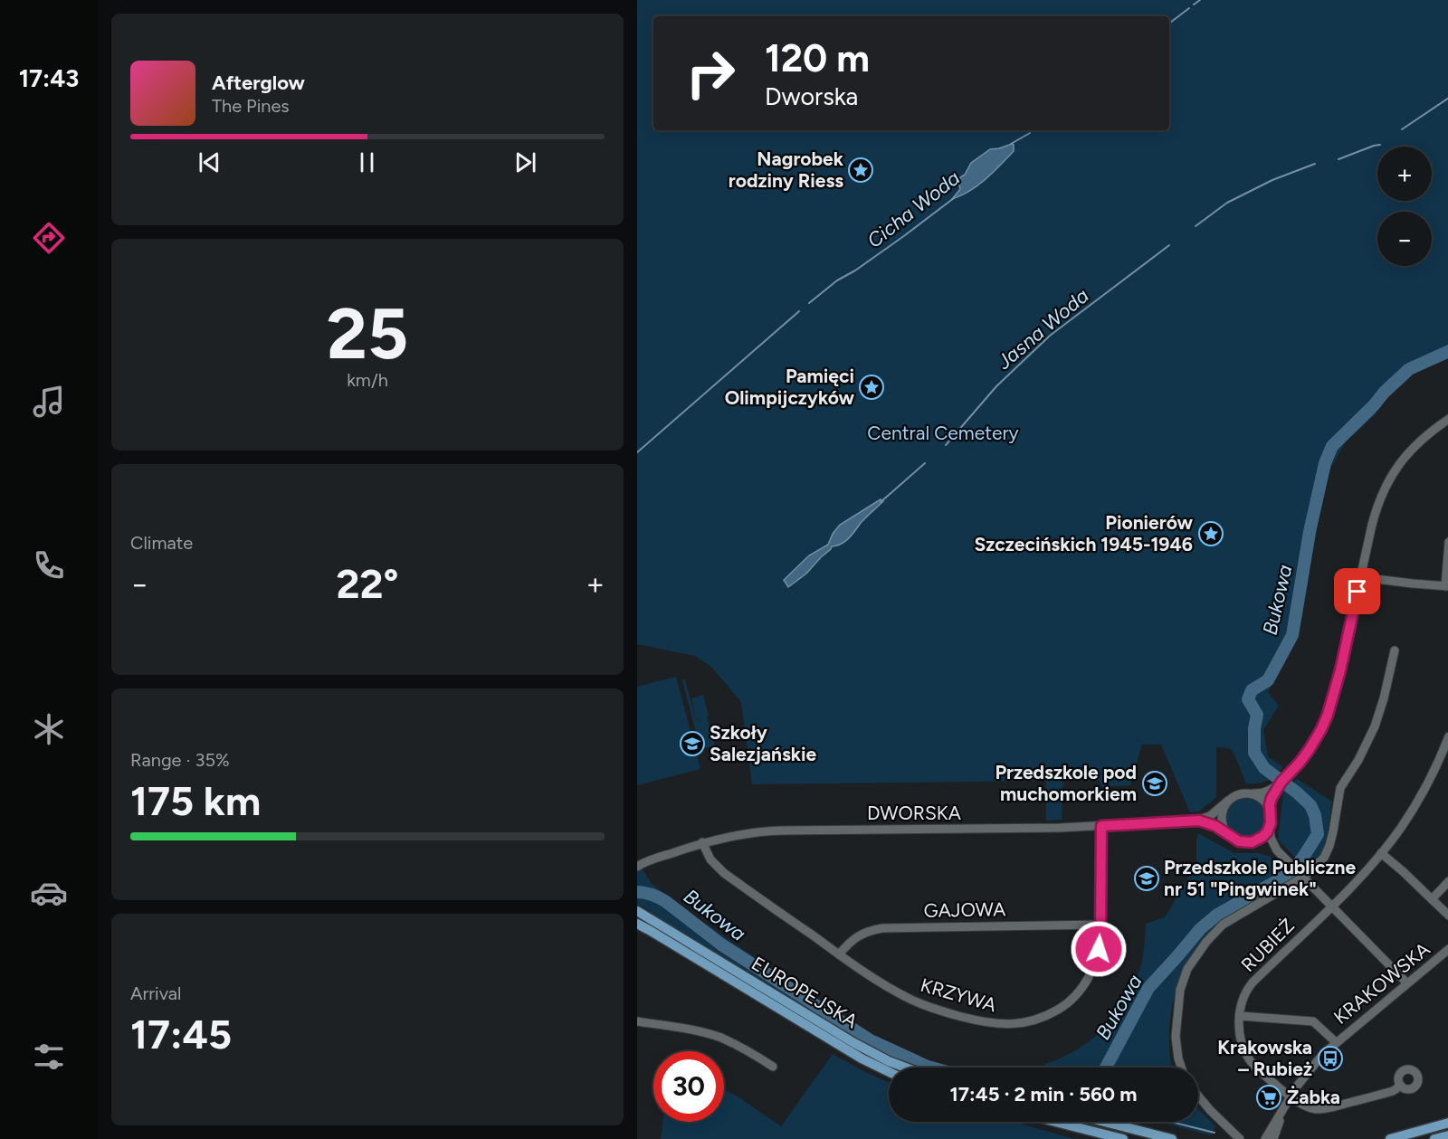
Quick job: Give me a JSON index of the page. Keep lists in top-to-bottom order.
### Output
{
  "streets": {
    "main road": ["EUROPEJSKA"],
    "street": [
      "DWORSKA",
      "GAJOWA",
      "RUBIEŻ",
      "KRAKOWSKA",
      "KRZYWA"
    ]
  },
  "crossings": [
    ["DWORSKA", "KRZYWA"],
    ["GAJOWA", "KRZYWA"],
    ["RUBIEŻ", "KRAKOWSKA"]
  ],
  "water": ["Cicha Woda", "Jasna Woda", "Bukowa"],
  "parks": ["Central Cemetery"],
  "places": {
    "place": ["Nagrobek rodziny Riess", "Pamięci Olimpijczyków", "Pionierów Szczecińskich 1945-1946"],
    "school or university": ["Szkoły Salezjańskie", "Przedszkole pod muchomorkiem", "Przedszkole Publiczne nr 51 \"Pingwinek\""],
    "bus stop": ["Krakowska – Rubież"],
    "supermarket": ["Żabka"]
  },
  "page": {
    "tabs": "17:43",
    "turn": ["120 m", "Dworska"],
    "song": ["Afterglow", "The Pines"],
    "map_buttons": ["+", "−"],
    "tile": [
      ["25", "km/h"],
      "Climate",
      ["Range · 35%", "175 km"],
      ["Arrival", "17:45"]
    ],
    "heat": ["−", "22°", "+"],
    "limit": "30",
    "trip": "17:45 · 2 min · 560 m"
  }
}
